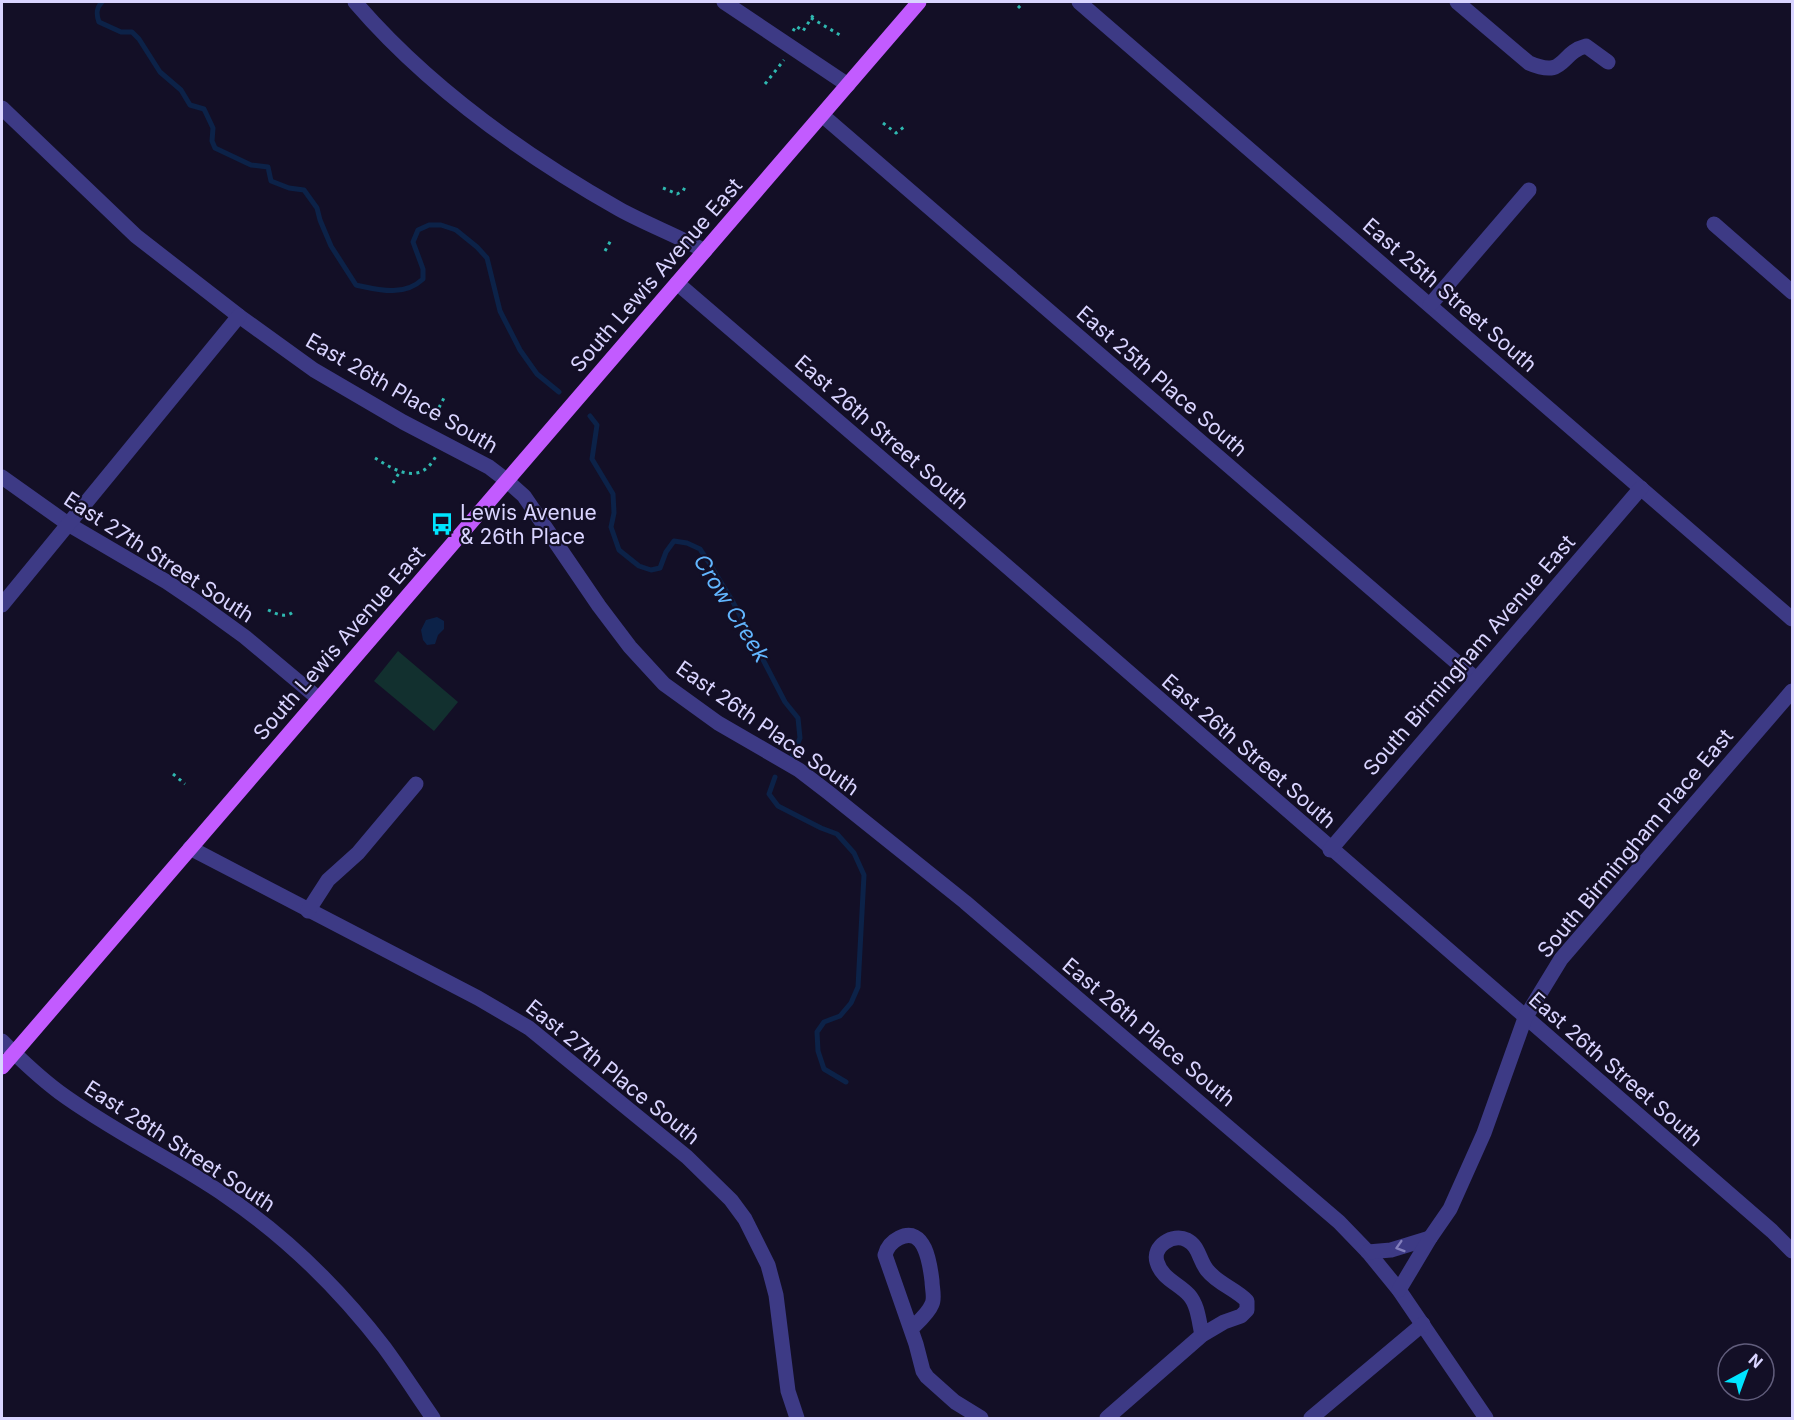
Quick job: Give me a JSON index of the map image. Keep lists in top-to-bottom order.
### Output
{
  "streets": {
    "main road": ["South Lewis Avenue East"],
    "street": [
      "East 25th Street South",
      "East 25th Place South",
      "East 26th Place South",
      "East 26th Street South",
      "East 27th Street South",
      "South Birmingham Avenue East",
      "South Birmingham Place East",
      "East 27th Place South",
      "East 28th Street South"
    ]
  },
  "crossings": [
    ["South Lewis Avenue East", "East 25th Place South"],
    ["South Lewis Avenue East", "East 26th Place South"],
    ["South Lewis Avenue East", "East 26th Street South"],
    ["South Lewis Avenue East", "East 27th Street South"],
    ["South Lewis Avenue East", "East 27th Place South"],
    ["South Lewis Avenue East", "East 28th Street South"],
    ["East 25th Street South", "South Birmingham Avenue East"],
    ["East 25th Place South", "South Birmingham Avenue East"],
    ["East 26th Place South", "South Birmingham Place East"],
    ["East 26th Street South", "South Birmingham Avenue East"],
    ["East 26th Street South", "South Birmingham Place East"]
  ],
  "water": ["Crow Creek"],
  "places": {
    "bus stop": ["Lewis Avenue & 26th Place"]
  },
  "north": "top right"
}
